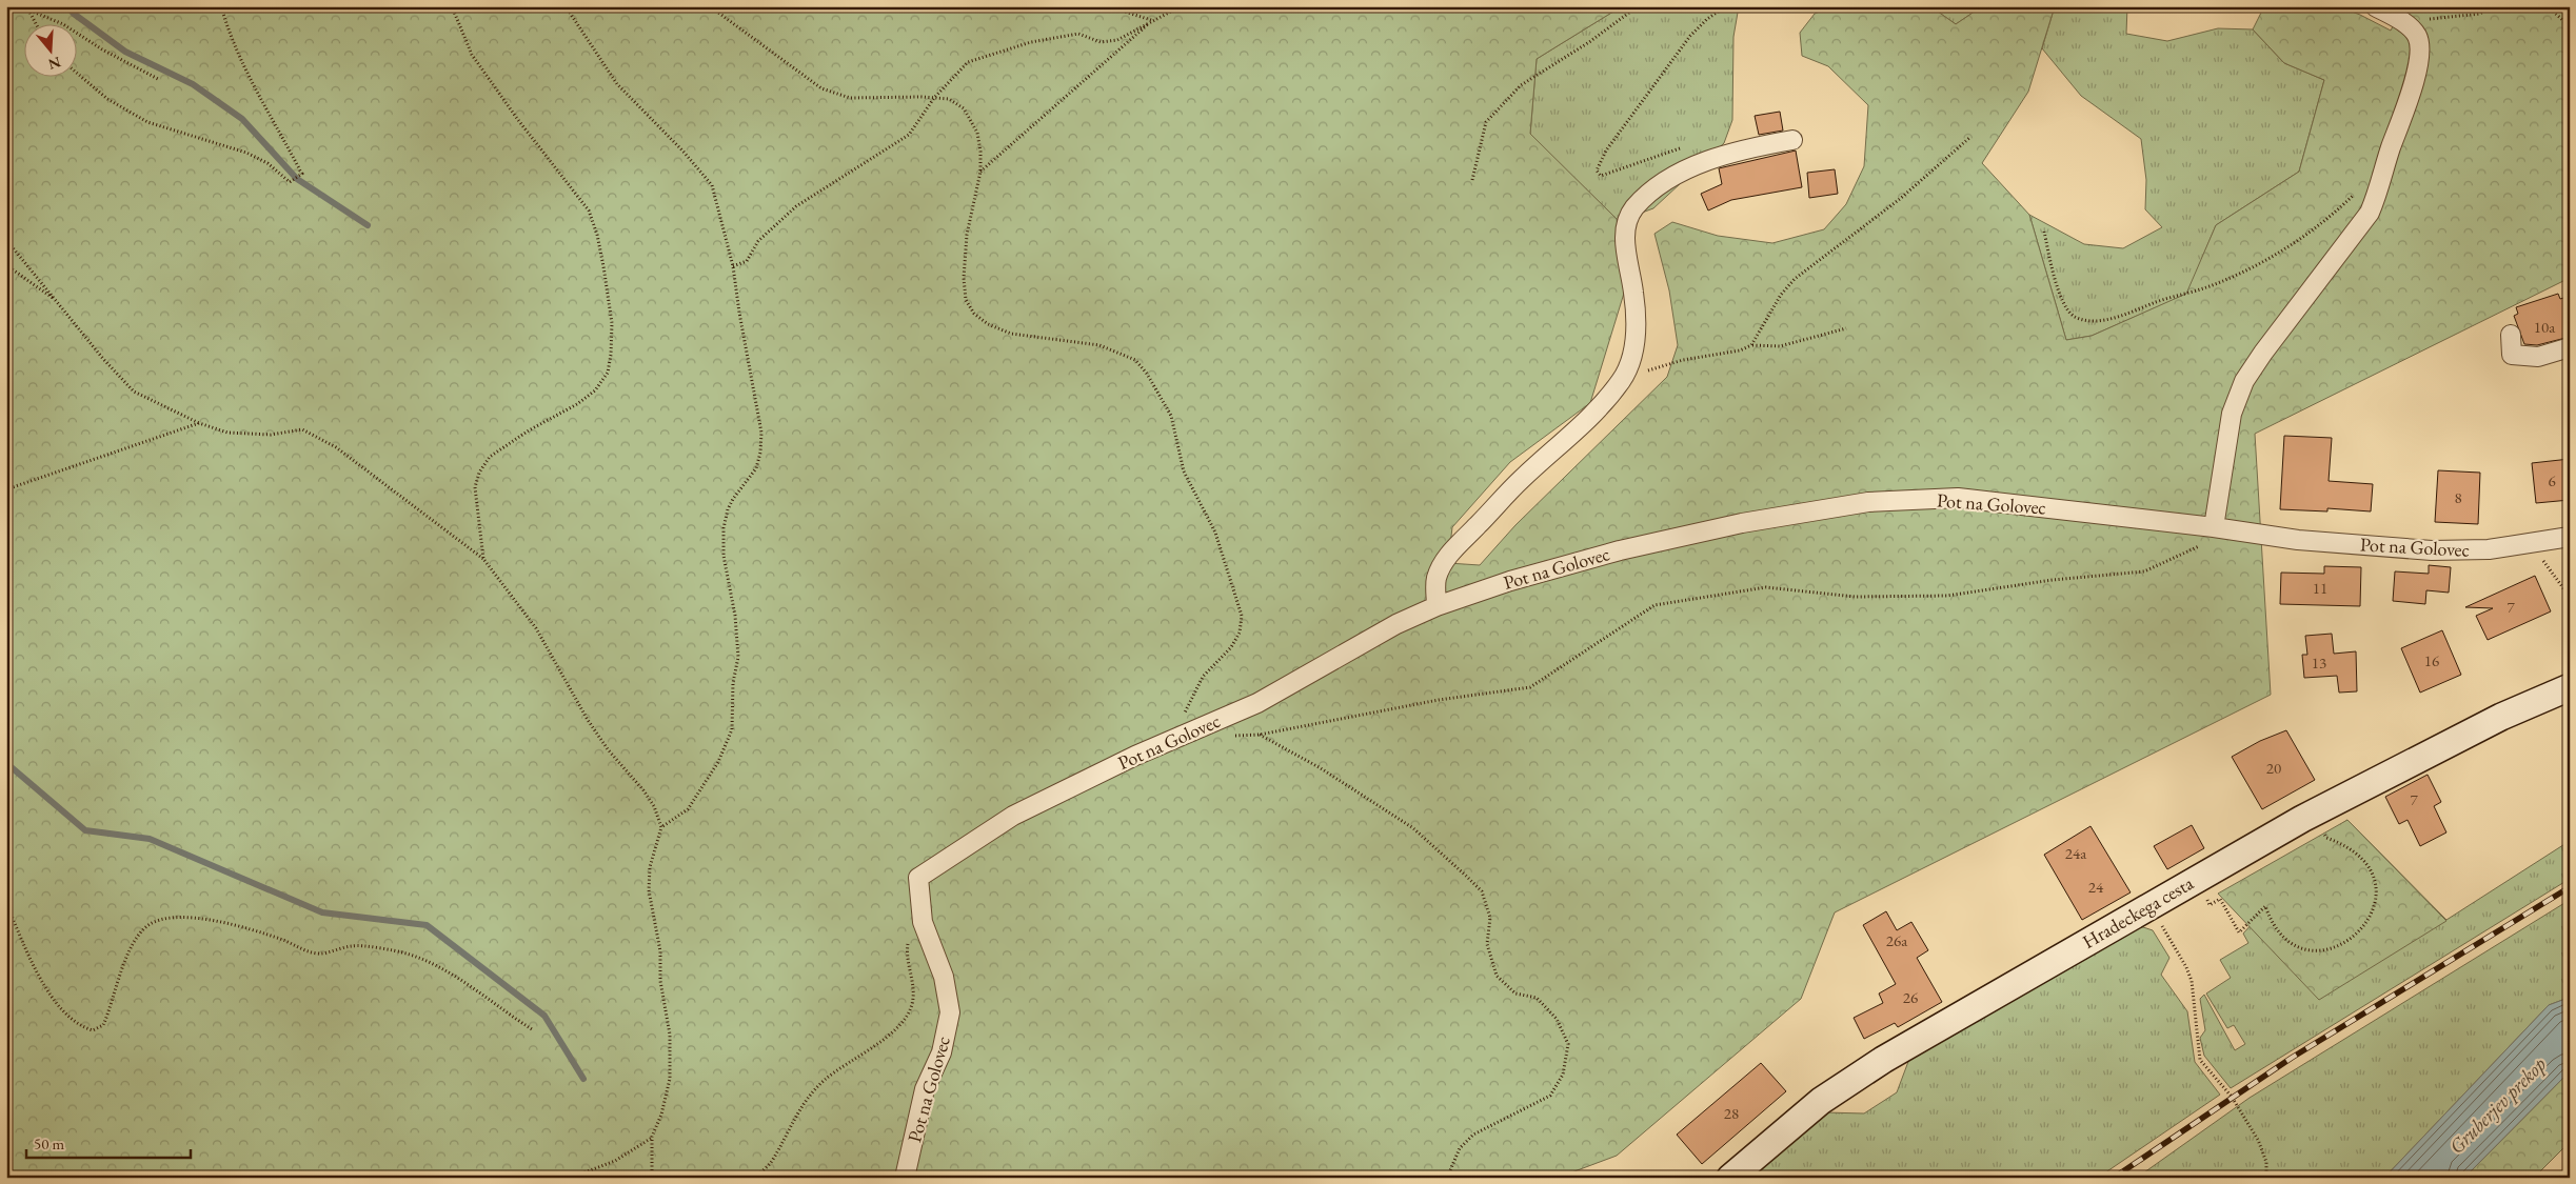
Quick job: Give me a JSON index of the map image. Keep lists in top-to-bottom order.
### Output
{
  "streets": {
    "street": ["Pot na Golovec", "Hradeckega cesta"]
  },
  "water": ["Gruberjev prekop"],
  "house_numbers": [
    "10a",
    "6",
    "8",
    "11",
    "7",
    "16",
    "13",
    "20",
    "7",
    "24a",
    "24",
    "26a",
    "26",
    "28"
  ],
  "scale_bar": "50 m",
  "north": "bottom"
}
